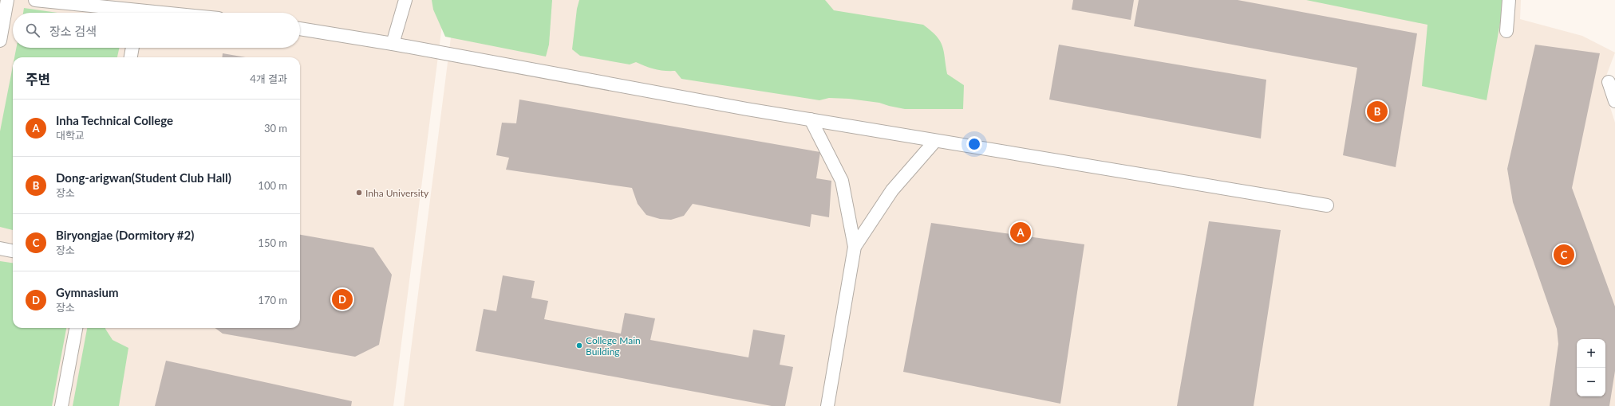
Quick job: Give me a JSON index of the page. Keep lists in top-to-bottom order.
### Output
{
  "places": ["Inha University", "College Main Building"],
  "page": {
    "search": "장소 검색",
    "heading": ["주변", "4개 결과"],
    "list": [
      {
        "mark": "A",
        "name": "Inha Technical College",
        "note": "대학교",
        "value": "30 m"
      },
      {
        "mark": "B",
        "name": "Dong-arigwan(Student Club Hall)",
        "note": "장소",
        "value": "100 m"
      },
      {
        "mark": "C",
        "name": "Biryongjae (Dormitory #2)",
        "note": "장소",
        "value": "150 m"
      },
      {
        "mark": "D",
        "name": "Gymnasium",
        "note": "장소",
        "value": "170 m"
      }
    ],
    "pins": [
      "B",
      "A",
      "C",
      "D"
    ],
    "map_buttons": ["+", "−"]
  }
}
